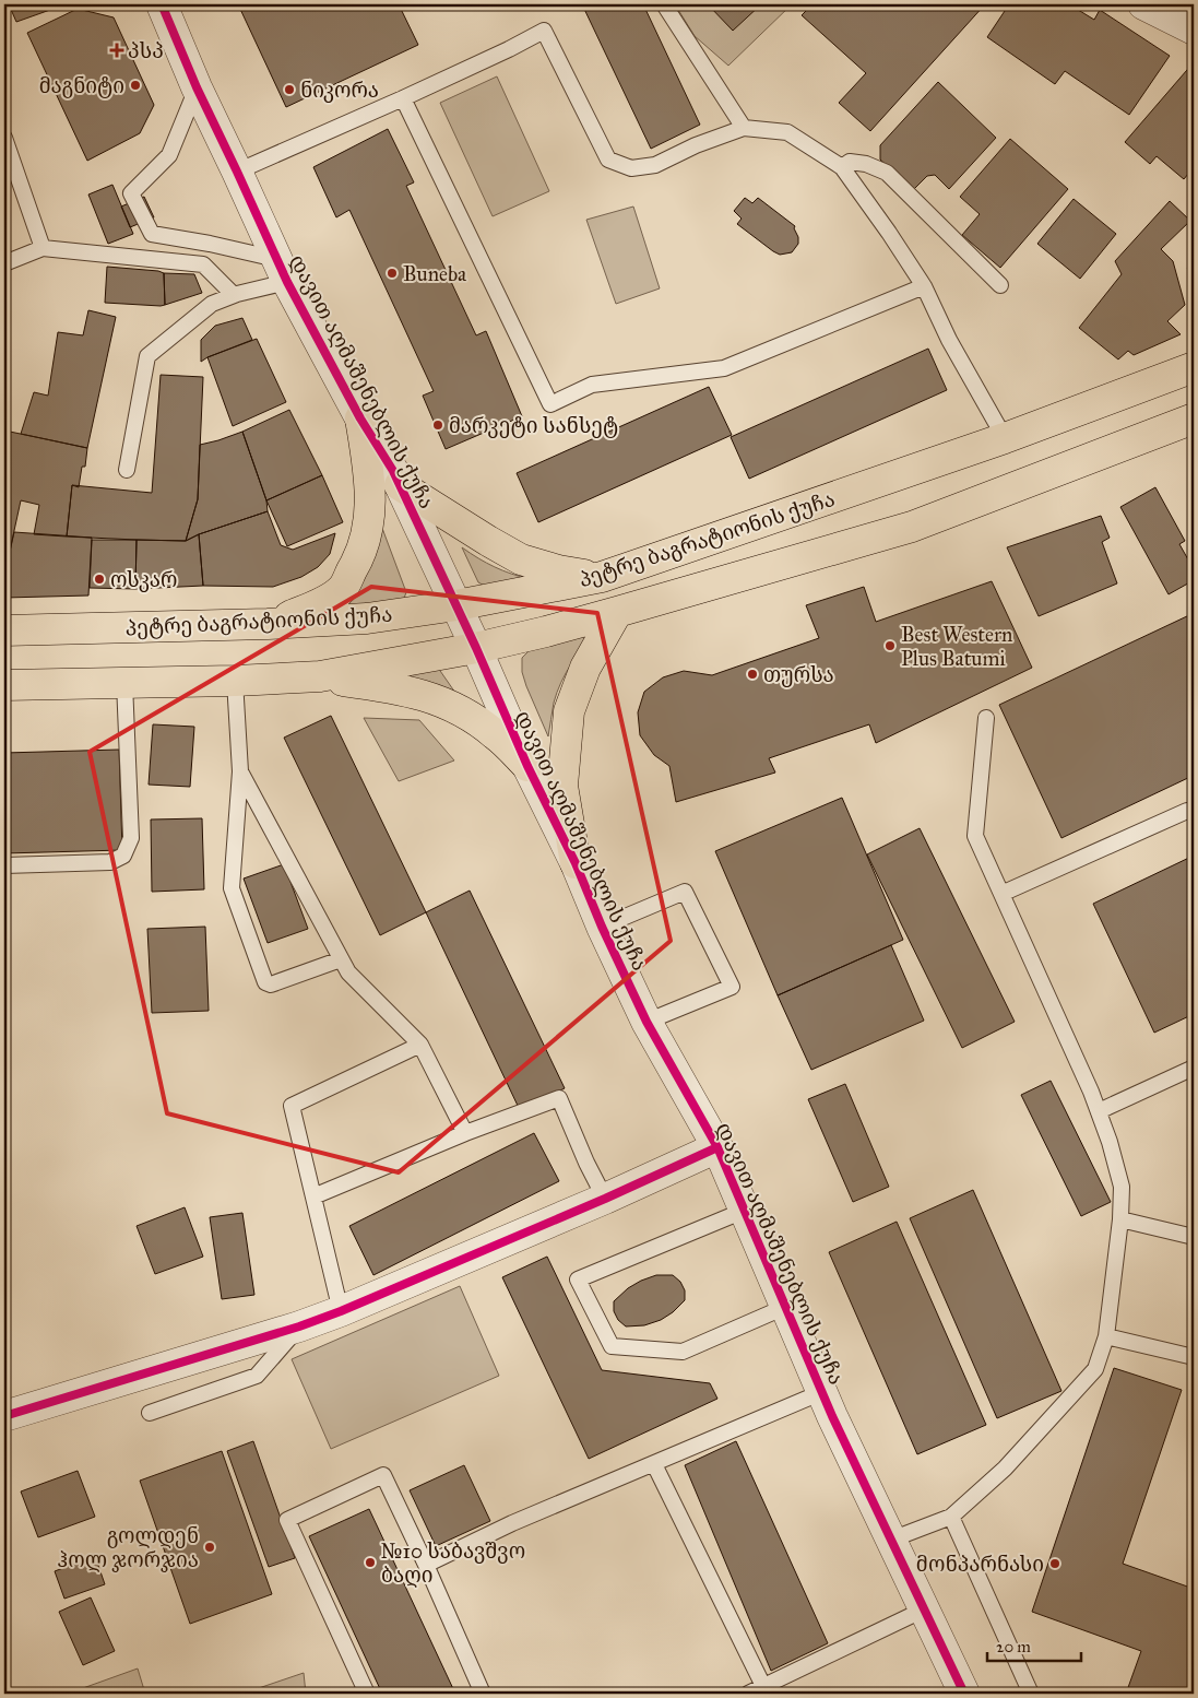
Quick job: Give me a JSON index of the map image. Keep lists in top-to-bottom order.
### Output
{
  "streets": {
    "main road": ["პეტრე ბაგრატიონის ქუჩა"],
    "street": ["დავით აღმაშენებლის ქუჩა"]
  },
  "crossings": [
    ["დავით აღმაშენებლის ქუჩა", "პეტრე ბაგრატიონის ქუჩა"]
  ],
  "places": {
    "health": ["პსპ"],
    "other": [
      "მაგნიტი",
      "ნიკორა",
      "Buneba",
      "მარკეტი სანსეტ",
      "ოსკარ",
      "Best Western Plus Batumi",
      "თურსა",
      "გოლდენ ჰოლ ჯორჯია",
      "№10 საბავშვო ბაღი",
      "მონპარნასი"
    ]
  },
  "scale_bar": "20 m"
}
